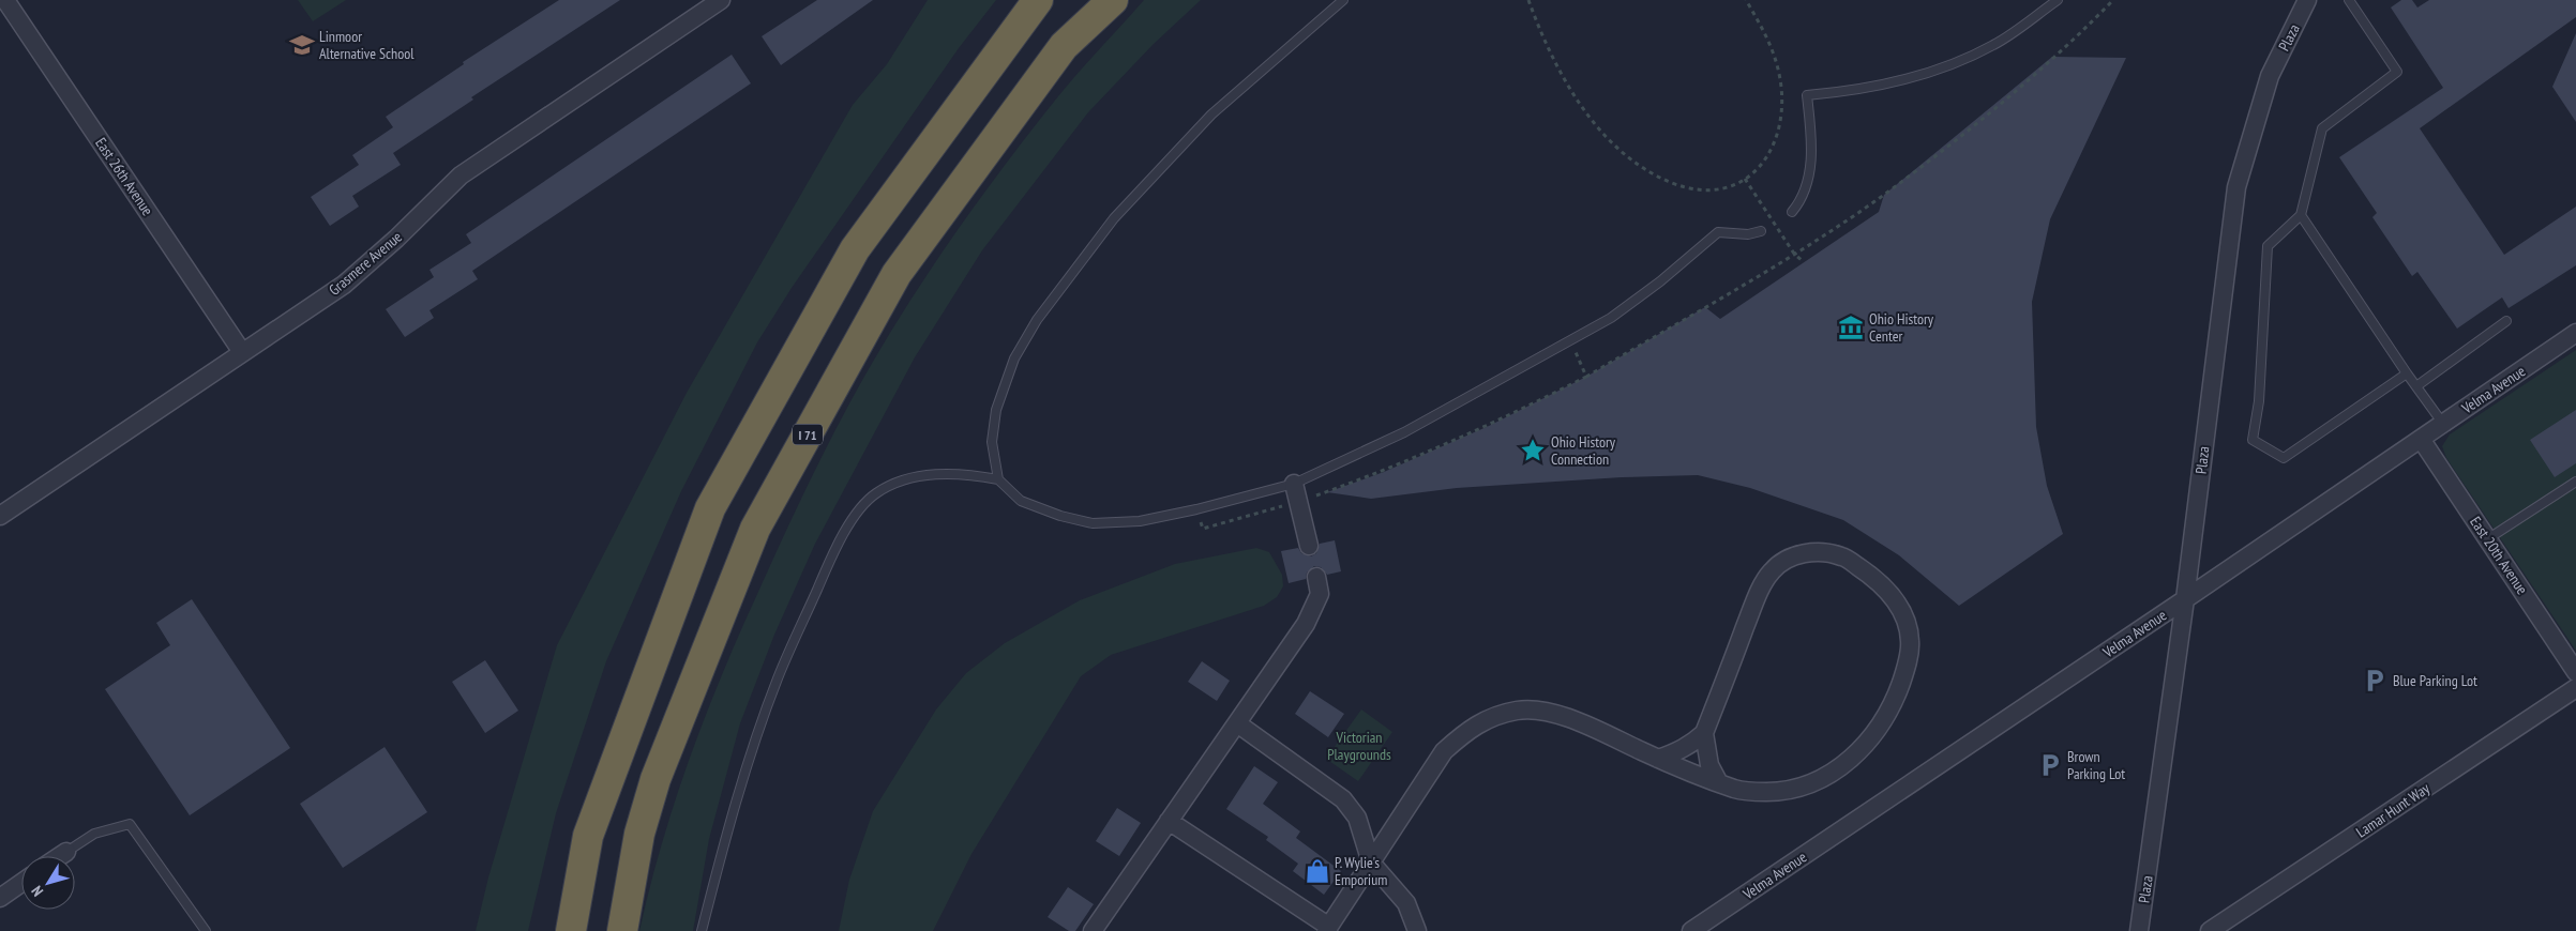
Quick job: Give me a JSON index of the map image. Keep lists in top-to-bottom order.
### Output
{
  "streets": {
    "highway": ["I 71"],
    "street": [
      "Plaza",
      "East 26th Avenue",
      "Grasmere Avenue",
      "Velma Avenue",
      "East 20th Avenue",
      "Lamar Hunt Way"
    ]
  },
  "crossings": [
    ["Plaza", "Velma Avenue"],
    ["East 26th Avenue", "Grasmere Avenue"],
    ["Velma Avenue", "East 20th Avenue"]
  ],
  "parks": ["Victorian Playgrounds"],
  "places": {
    "school or university": ["Linmoor Alternative School"],
    "museum": ["Ohio History Center"],
    "place": ["Ohio History Connection"],
    "parking": ["Blue Parking Lot", "Brown Parking Lot"],
    "shop": ["P. Wylie's Emporium"]
  },
  "north": "bottom left"
}
